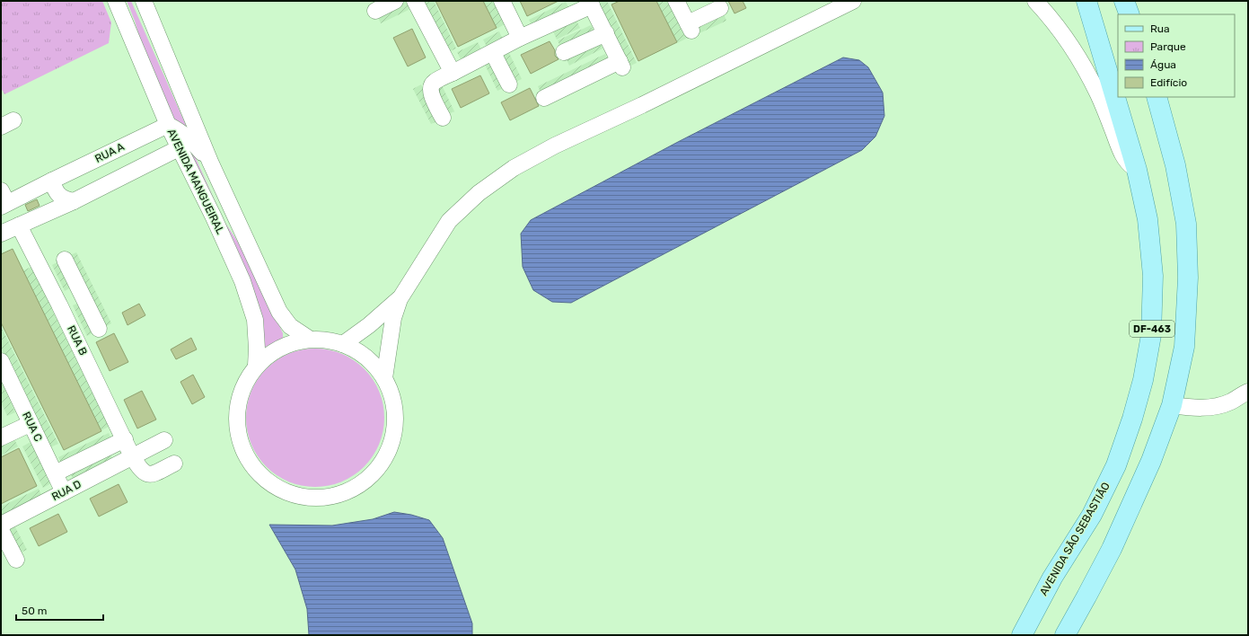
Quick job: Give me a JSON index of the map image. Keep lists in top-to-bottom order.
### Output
{
  "streets": {
    "main road": ["DF-463", "AVENIDA SÃO SEBASTIÃO"],
    "street": [
      "RUA A",
      "AVENIDA MANGUEIRAL",
      "RUA B",
      "RUA C",
      "RUA D"
    ]
  },
  "crossings": [
    ["RUA A", "AVENIDA MANGUEIRAL"],
    ["RUA B", "RUA D"],
    ["RUA C", "RUA D"]
  ],
  "legend": [
    "Rua",
    "Parque",
    "Água",
    "Edifício"
  ],
  "scale_bar": "50 m"
}
